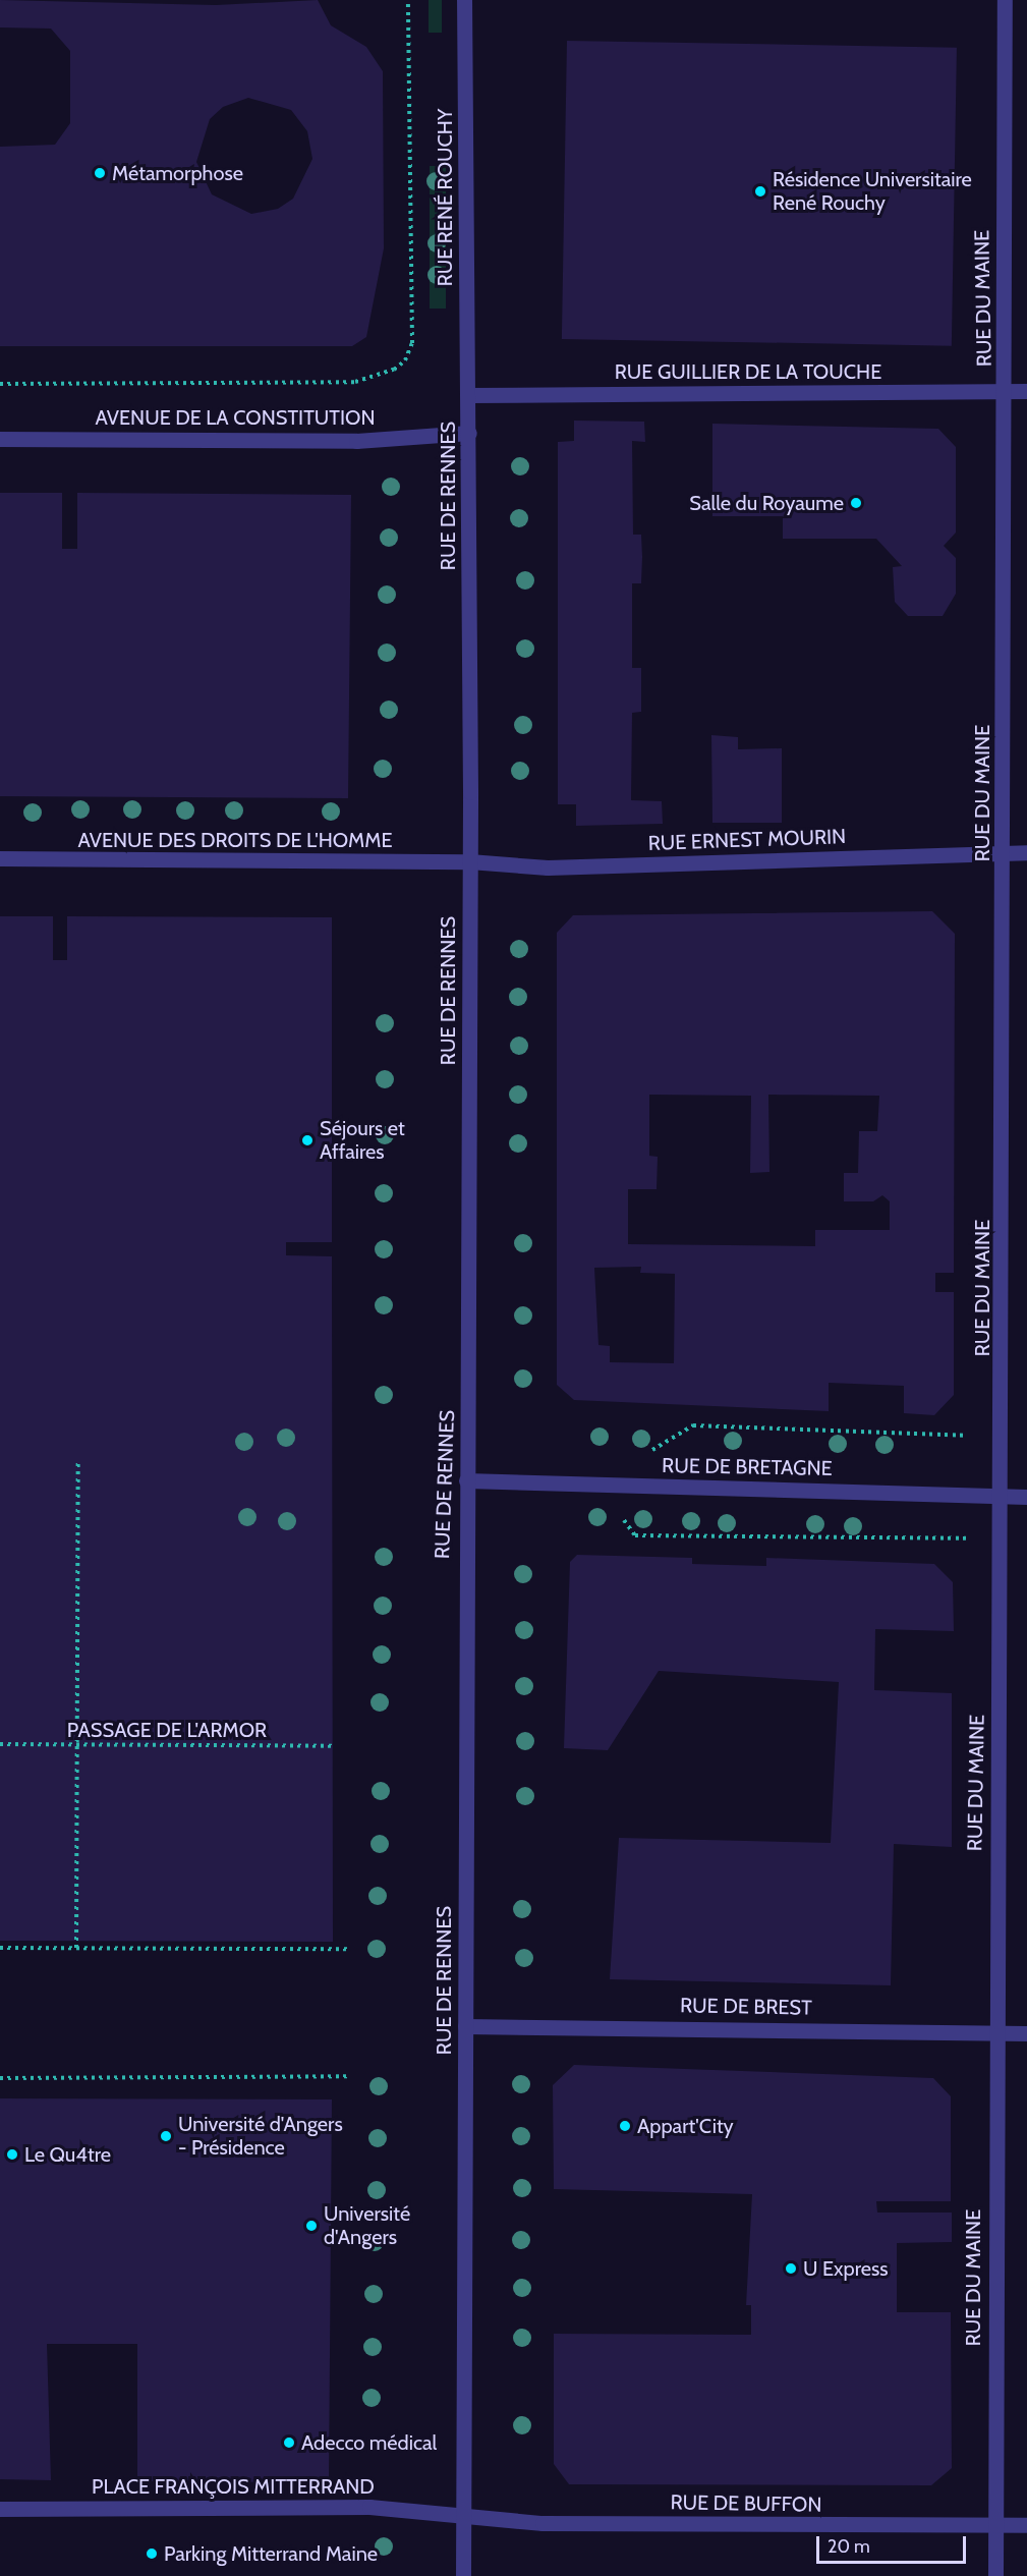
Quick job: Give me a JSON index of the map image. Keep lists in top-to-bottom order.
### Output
{
  "streets": {
    "street": [
      "RUE RENÉ ROUCHY",
      "RUE DU MAINE",
      "RUE GUILLIER DE LA TOUCHE",
      "AVENUE DE LA CONSTITUTION",
      "RUE DE RENNES",
      "AVENUE DES DROITS DE L'HOMME",
      "RUE ERNEST MOURIN",
      "RUE DE BRETAGNE",
      "RUE DE BREST",
      "PLACE FRANÇOIS MITTERRAND",
      "RUE DE BUFFON"
    ],
    "path": ["PASSAGE DE L'ARMOR"]
  },
  "crossings": [
    ["RUE RENÉ ROUCHY", "RUE GUILLIER DE LA TOUCHE"],
    ["RUE RENÉ ROUCHY", "RUE DE RENNES"],
    ["RUE DU MAINE", "RUE GUILLIER DE LA TOUCHE"],
    ["RUE DU MAINE", "RUE ERNEST MOURIN"],
    ["RUE DU MAINE", "RUE DE BRETAGNE"],
    ["RUE DU MAINE", "RUE DE BREST"],
    ["RUE DU MAINE", "RUE DE BUFFON"],
    ["RUE GUILLIER DE LA TOUCHE", "RUE DE RENNES"],
    ["AVENUE DE LA CONSTITUTION", "RUE DE RENNES"],
    ["RUE DE RENNES", "AVENUE DES DROITS DE L'HOMME"],
    ["RUE DE RENNES", "RUE ERNEST MOURIN"],
    ["RUE DE RENNES", "RUE DE BRETAGNE"],
    ["RUE DE RENNES", "RUE DE BREST"],
    ["RUE DE RENNES", "PLACE FRANÇOIS MITTERRAND"],
    ["RUE DE RENNES", "RUE DE BUFFON"],
    ["AVENUE DES DROITS DE L'HOMME", "RUE ERNEST MOURIN"],
    ["PLACE FRANÇOIS MITTERRAND", "RUE DE BUFFON"]
  ],
  "places": [
    "Métamorphose",
    "Résidence Universitaire René Rouchy",
    "Salle du Royaume",
    "Séjours et Affaires",
    "Appart'City",
    "Université d'Angers - Présidence",
    "Le Qu4tre",
    "Université d'Angers",
    "U Express",
    "Adecco médical",
    "Parking Mitterrand Maine"
  ],
  "scale_bar": "20 m"
}
